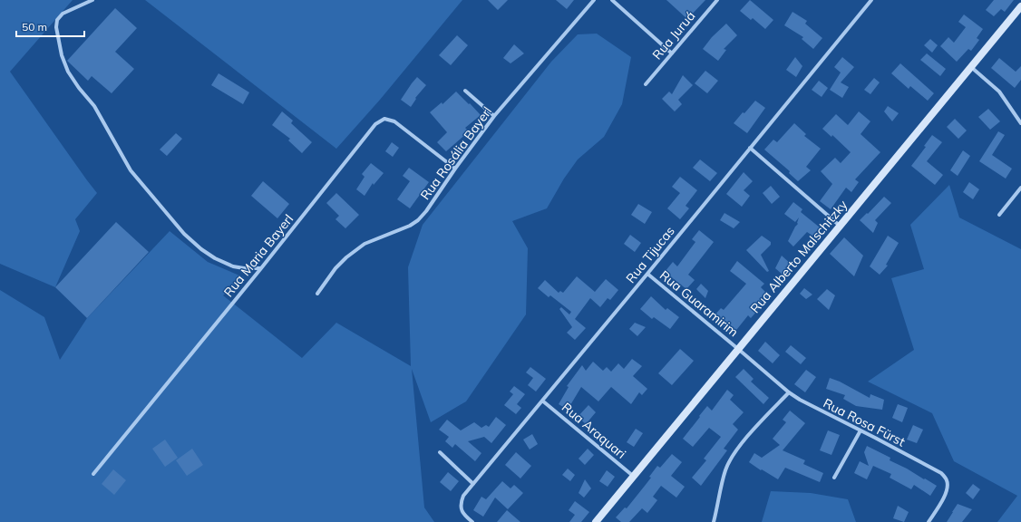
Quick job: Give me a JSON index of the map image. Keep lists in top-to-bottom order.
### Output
{
  "streets": {
    "street": [
      "Rua Juruá",
      "Rua Rosália Bayerl",
      "Rua Tijucas",
      "Rua Maria Bayerl",
      "Rua Alberto Malschitzky",
      "Rua Guaramirim",
      "Rua Rosa Fürst",
      "Rua Araquari"
    ]
  },
  "crossings": [
    ["Rua Rosália Bayerl", "Rua Maria Bayerl"],
    ["Rua Tijucas", "Rua Guaramirim"],
    ["Rua Tijucas", "Rua Araquari"],
    ["Rua Alberto Malschitzky", "Rua Guaramirim"],
    ["Rua Alberto Malschitzky", "Rua Rosa Fürst"],
    ["Rua Alberto Malschitzky", "Rua Araquari"],
    ["Rua Guaramirim", "Rua Rosa Fürst"]
  ],
  "scale_bar": "50 m"
}
